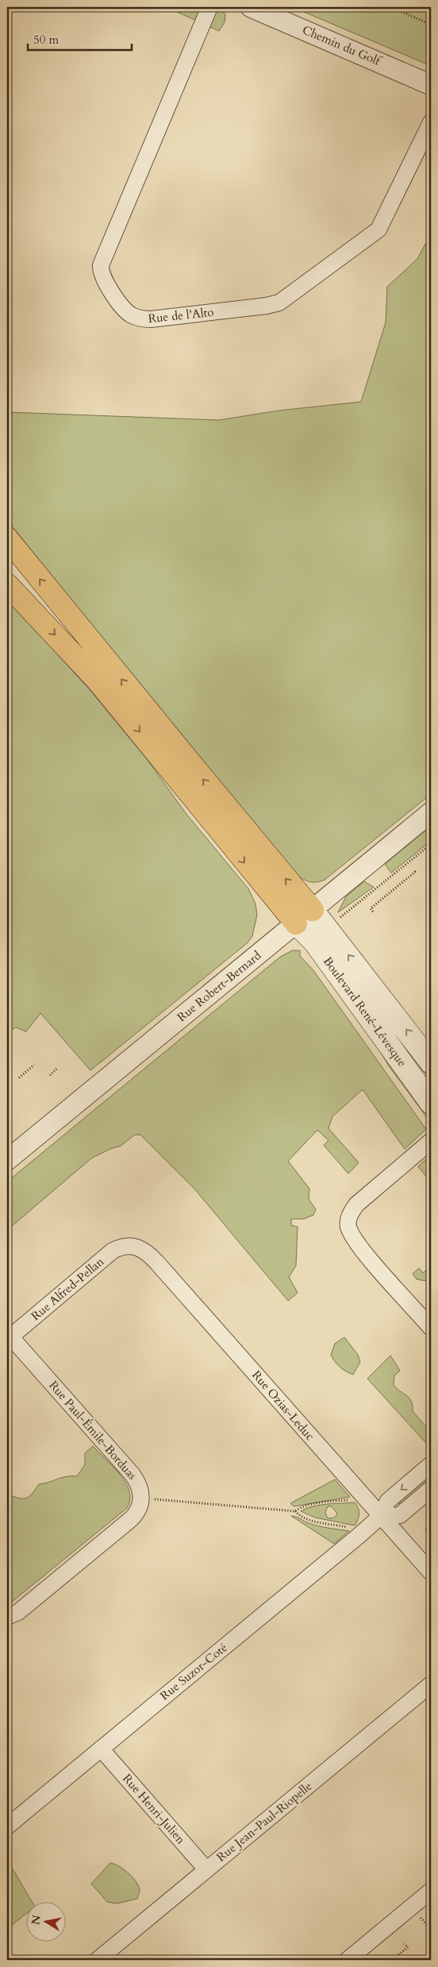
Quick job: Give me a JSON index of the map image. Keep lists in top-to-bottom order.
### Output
{
  "streets": {
    "main road": ["Boulevard René-Lévesque"],
    "street": [
      "Chemin du Golf",
      "Rue de l'Alto",
      "Rue Robert-Bernard",
      "Rue Alfred-Pellan",
      "Rue Ozias-Leduc",
      "Rue Paul-Émile-Borduas",
      "Rue Suzor-Coté",
      "Rue Henri-Julien",
      "Rue Jean-Paul-Riopelle"
    ]
  },
  "crossings": [
    ["Rue Robert-Bernard", "Boulevard René-Lévesque"],
    ["Rue Alfred-Pellan", "Rue Ozias-Leduc"],
    ["Rue Alfred-Pellan", "Rue Paul-Émile-Borduas"],
    ["Rue Ozias-Leduc", "Rue Suzor-Coté"],
    ["Rue Suzor-Coté", "Rue Henri-Julien"],
    ["Rue Henri-Julien", "Rue Jean-Paul-Riopelle"]
  ],
  "scale_bar": "50 m",
  "north": "left"
}
